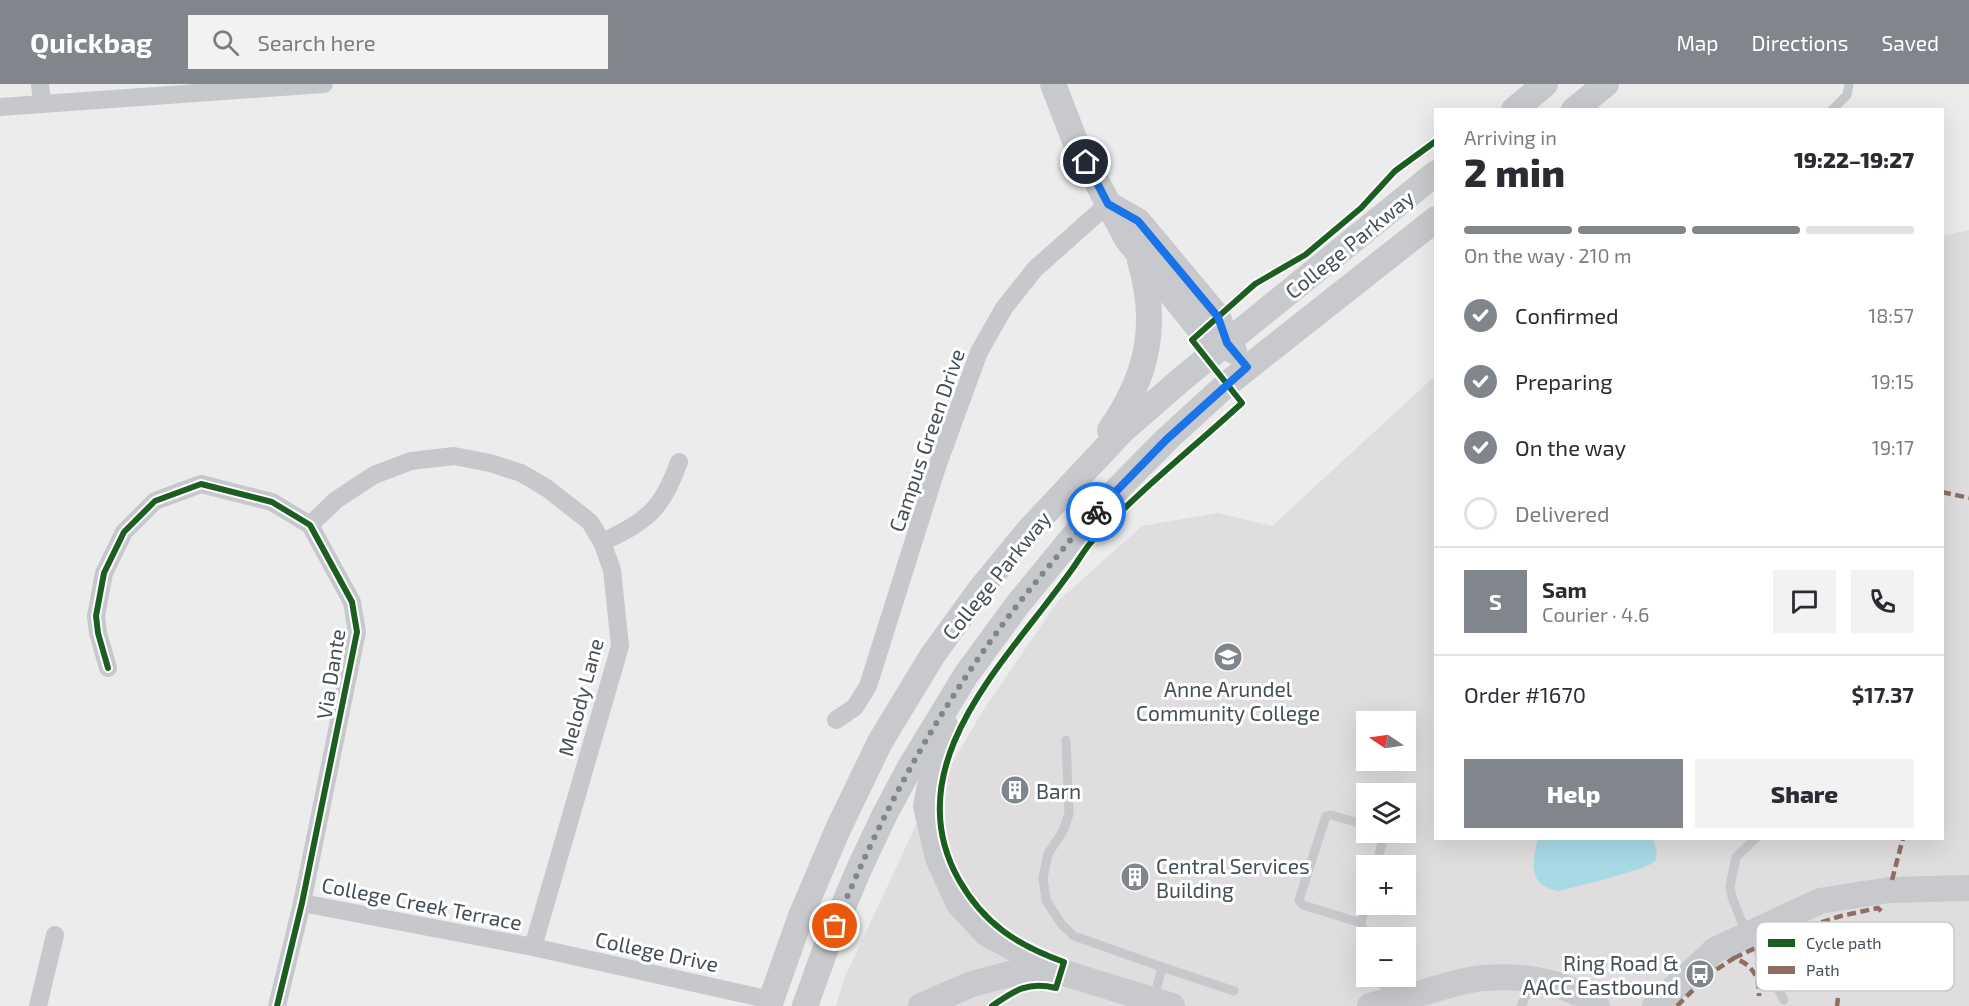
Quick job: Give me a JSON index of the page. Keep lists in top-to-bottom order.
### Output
{
  "streets": {
    "main road": ["College Parkway"],
    "street": [
      "Campus Green Drive",
      "Via Dante",
      "Melody Lane",
      "College Creek Terrace",
      "College Drive"
    ]
  },
  "crossings": [
    ["College Parkway", "College Drive"],
    ["Via Dante", "Melody Lane"],
    ["Via Dante", "College Creek Terrace"],
    ["Melody Lane", "College Creek Terrace"],
    ["Melody Lane", "College Drive"],
    ["College Creek Terrace", "College Drive"]
  ],
  "places": {
    "school or university": ["Anne Arundel Community College"],
    "building": ["Barn", "Central Services Building"],
    "bus stop": ["Ring Road & AACC Eastbound"]
  },
  "legend": ["Cycle path", "Path"],
  "north": "left",
  "page": {
    "header": "Quickbag",
    "search": "Search here",
    "nav": ["Map", "Directions", "Saved"],
    "heading": ["2 min", "Arriving in", "19:22–19:27"],
    "panel": [
      "Sam",
      "Courier · 4.6",
      "Order #1670",
      "$17.37"
    ],
    "bar": "On the way · 210 m",
    "list": [
      ["Confirmed", "18:57"],
      ["Preparing", "19:15"],
      ["On the way", "19:17"],
      "Delivered"
    ],
    "round": "S",
    "map_buttons": ["+", "−"],
    "buttons": ["Help", "Share"]
  }
}
